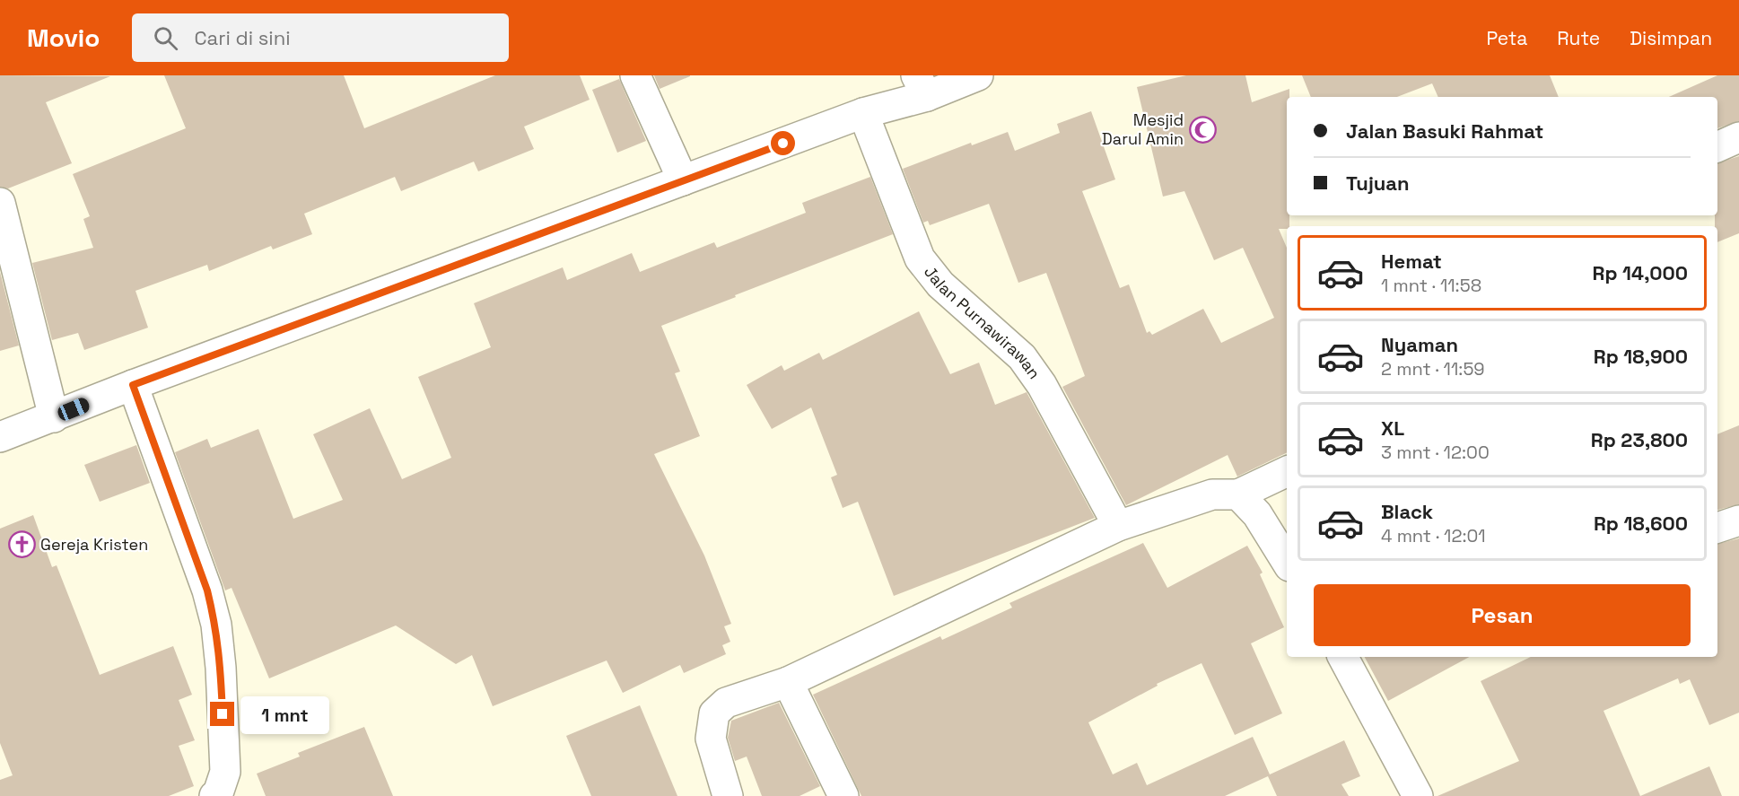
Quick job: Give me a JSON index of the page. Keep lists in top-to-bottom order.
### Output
{
  "streets": {
    "main road": ["Jalan Purnawirawan"]
  },
  "places": {
    "mosque": ["Mesjid Darul Amin"],
    "church": ["Gereja Kristen"]
  },
  "page": {
    "header": "Movio",
    "search": "Cari di sini",
    "nav": ["Peta", "Rute", "Disimpan"],
    "banner": ["Jalan Basuki Rahmat", "Tujuan"],
    "list": [
      {
        "name": "Hemat",
        "note": "1 mnt · 11:58",
        "value": "Rp 14,000"
      },
      {
        "name": "Nyaman",
        "note": "2 mnt · 11:59",
        "value": "Rp 18,900"
      },
      {
        "name": "XL",
        "note": "3 mnt · 12:00",
        "value": "Rp 23,800"
      },
      {
        "name": "Black",
        "note": "4 mnt · 12:01",
        "value": "Rp 18,600"
      }
    ],
    "buttons": "Pesan",
    "bubble": "1 mnt"
  }
}
